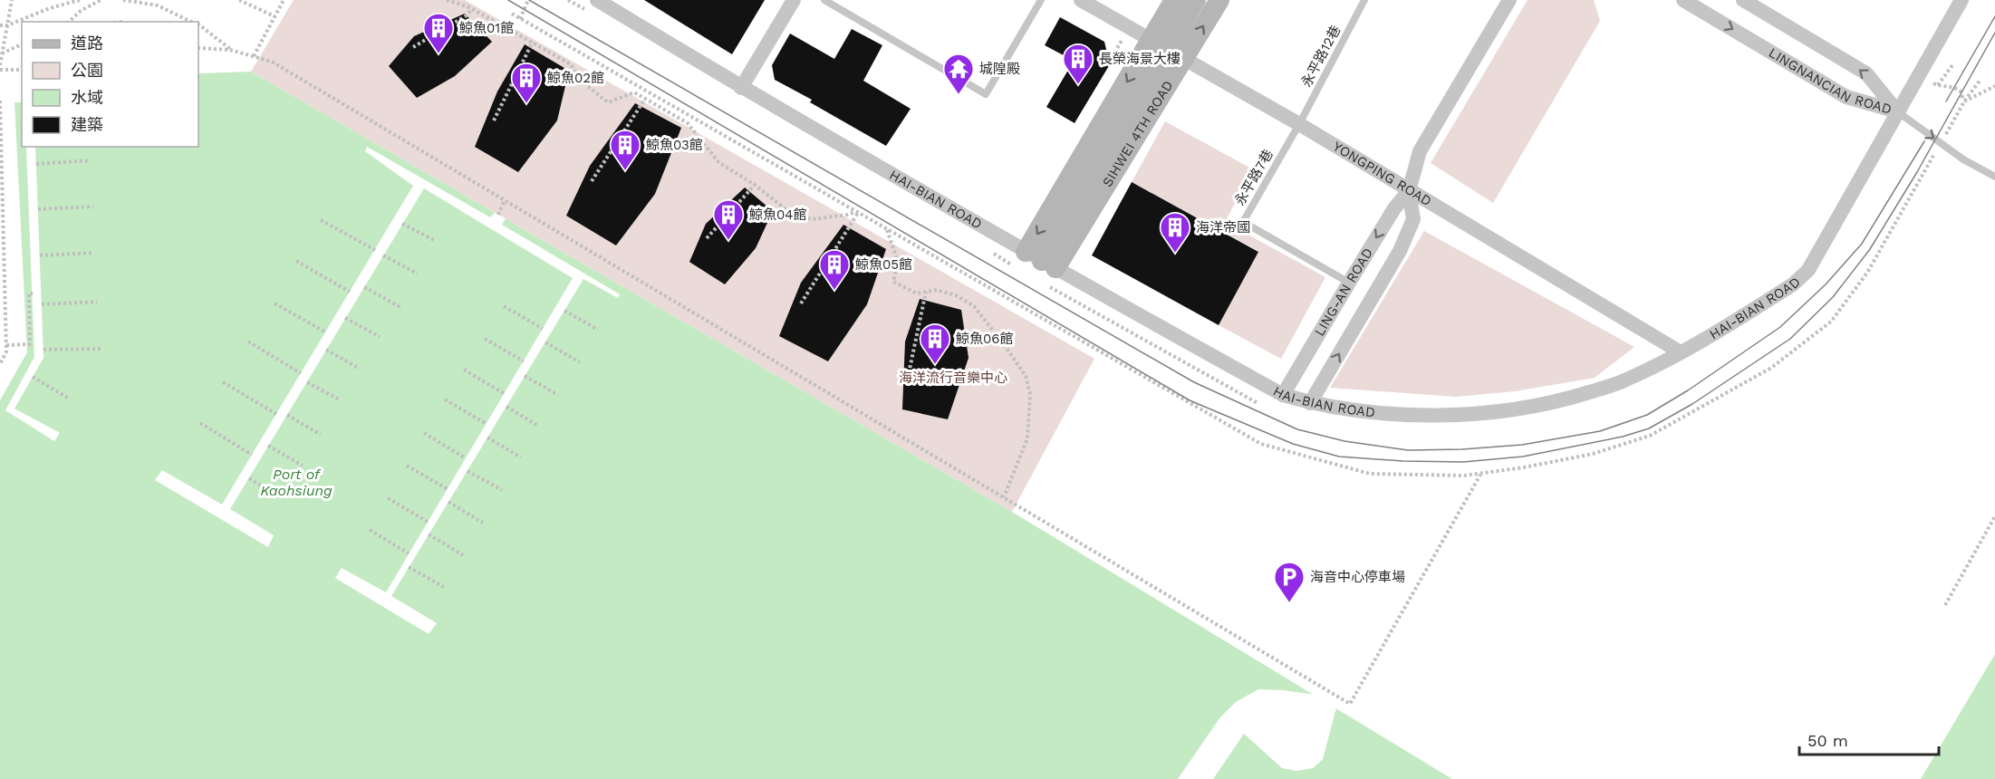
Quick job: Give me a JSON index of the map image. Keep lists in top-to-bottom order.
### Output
{
  "streets": {
    "street": [
      "LINGNANCIAN ROAD",
      "SIHWEI 4TH ROAD",
      "YONGPING ROAD",
      "HAI-BIAN ROAD",
      "LING-AN ROAD"
    ],
    "lane": ["永平路12巷", "永平路7巷"]
  },
  "crossings": [
    ["永平路12巷", "YONGPING ROAD"],
    ["永平路12巷", "永平路7巷"],
    ["LINGNANCIAN ROAD", "HAI-BIAN ROAD"],
    ["SIHWEI 4TH ROAD", "YONGPING ROAD"],
    ["SIHWEI 4TH ROAD", "HAI-BIAN ROAD"],
    ["YONGPING ROAD", "永平路7巷"],
    ["YONGPING ROAD", "HAI-BIAN ROAD"],
    ["YONGPING ROAD", "LING-AN ROAD"],
    ["永平路7巷", "LING-AN ROAD"],
    ["HAI-BIAN ROAD", "LING-AN ROAD"]
  ],
  "water": ["Port of Kaohsiung"],
  "parks": ["海洋流行音樂中心"],
  "places": {
    "building": [
      "鯨魚01館",
      "長榮海景大樓",
      "鯨魚02館",
      "鯨魚03館",
      "鯨魚04館",
      "海洋帝國",
      "鯨魚05館",
      "鯨魚06館"
    ],
    "temple": ["城隍殿"],
    "parking": ["海音中心停車場"]
  },
  "legend": [
    "道路",
    "公園",
    "水域",
    "建築"
  ],
  "scale_bar": "50 m"
}
